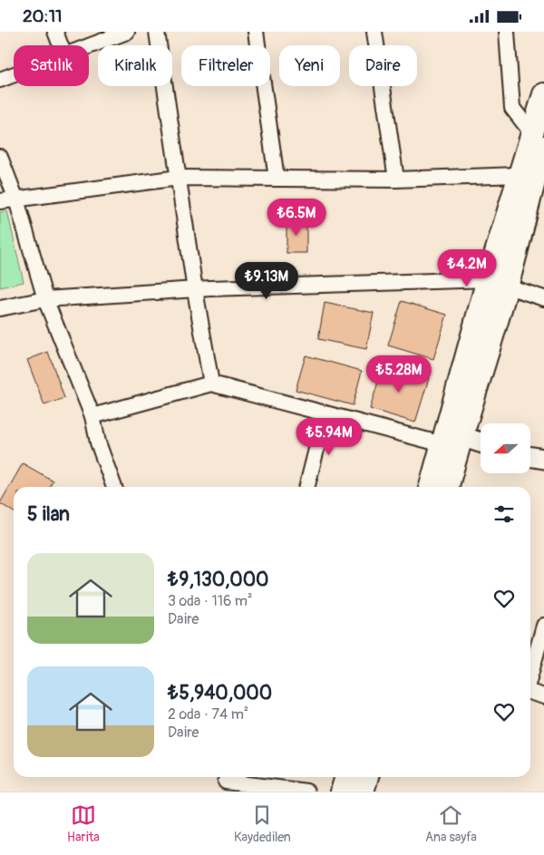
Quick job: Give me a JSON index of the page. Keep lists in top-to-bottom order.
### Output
{
  "north": "left",
  "page": {
    "status": "20:11",
    "chip": [
      "Satılık",
      "Kiralık",
      "Filtreler",
      "Yeni",
      "Daire"
    ],
    "price": [
      "₺6.5M",
      "₺4.2M",
      "₺9.13M",
      "₺5.28M",
      "₺5.94M"
    ],
    "heading": "5 ilan",
    "list": [
      {
        "name": "₺9,130,000",
        "note": "3 oda · 116 m² · Daire"
      },
      {
        "name": "₺5,940,000",
        "note": "2 oda · 74 m² · Daire"
      }
    ],
    "tabs": ["Harita", "Kaydedilen", "Ana sayfa"]
  }
}
